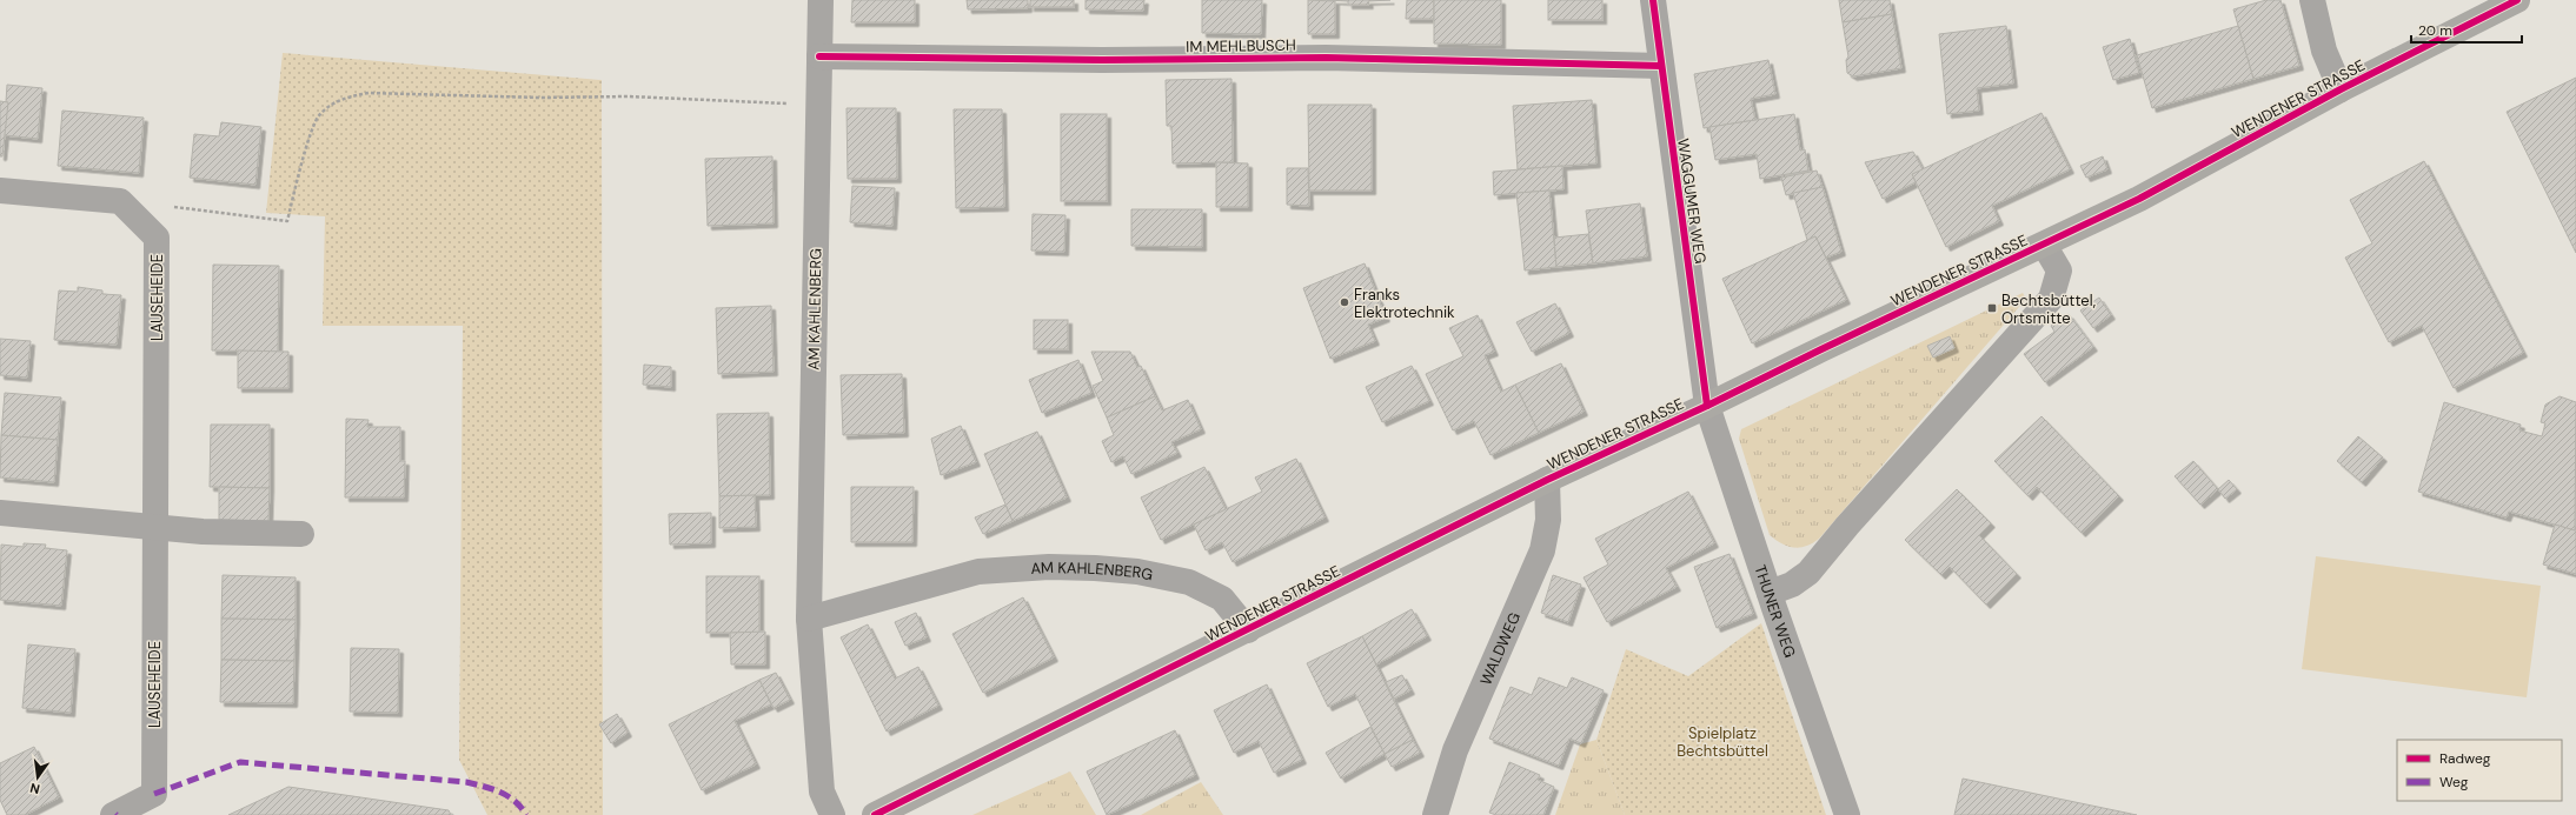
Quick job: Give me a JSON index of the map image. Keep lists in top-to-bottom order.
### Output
{
  "streets": {
    "main road": ["WENDENER STRASSE"],
    "street": [
      "IM MEHLBUSCH",
      "WAGGUMER WEG",
      "LAUSEHEIDE",
      "AM KAHLENBERG",
      "THUNER WEG",
      "WALDWEG"
    ]
  },
  "crossings": [
    ["IM MEHLBUSCH", "WAGGUMER WEG"],
    ["IM MEHLBUSCH", "AM KAHLENBERG"],
    ["WENDENER STRASSE", "WAGGUMER WEG"],
    ["WENDENER STRASSE", "AM KAHLENBERG"],
    ["WENDENER STRASSE", "THUNER WEG"],
    ["WENDENER STRASSE", "WALDWEG"],
    ["WAGGUMER WEG", "THUNER WEG"]
  ],
  "parks": ["Spielplatz Bechtsbüttel"],
  "places": {
    "other": ["Franks Elektrotechnik"],
    "transit": ["Bechtsbüttel, Ortsmitte"]
  },
  "legend": ["Radweg", "Weg"],
  "scale_bar": "20 m",
  "north": "bottom"
}
